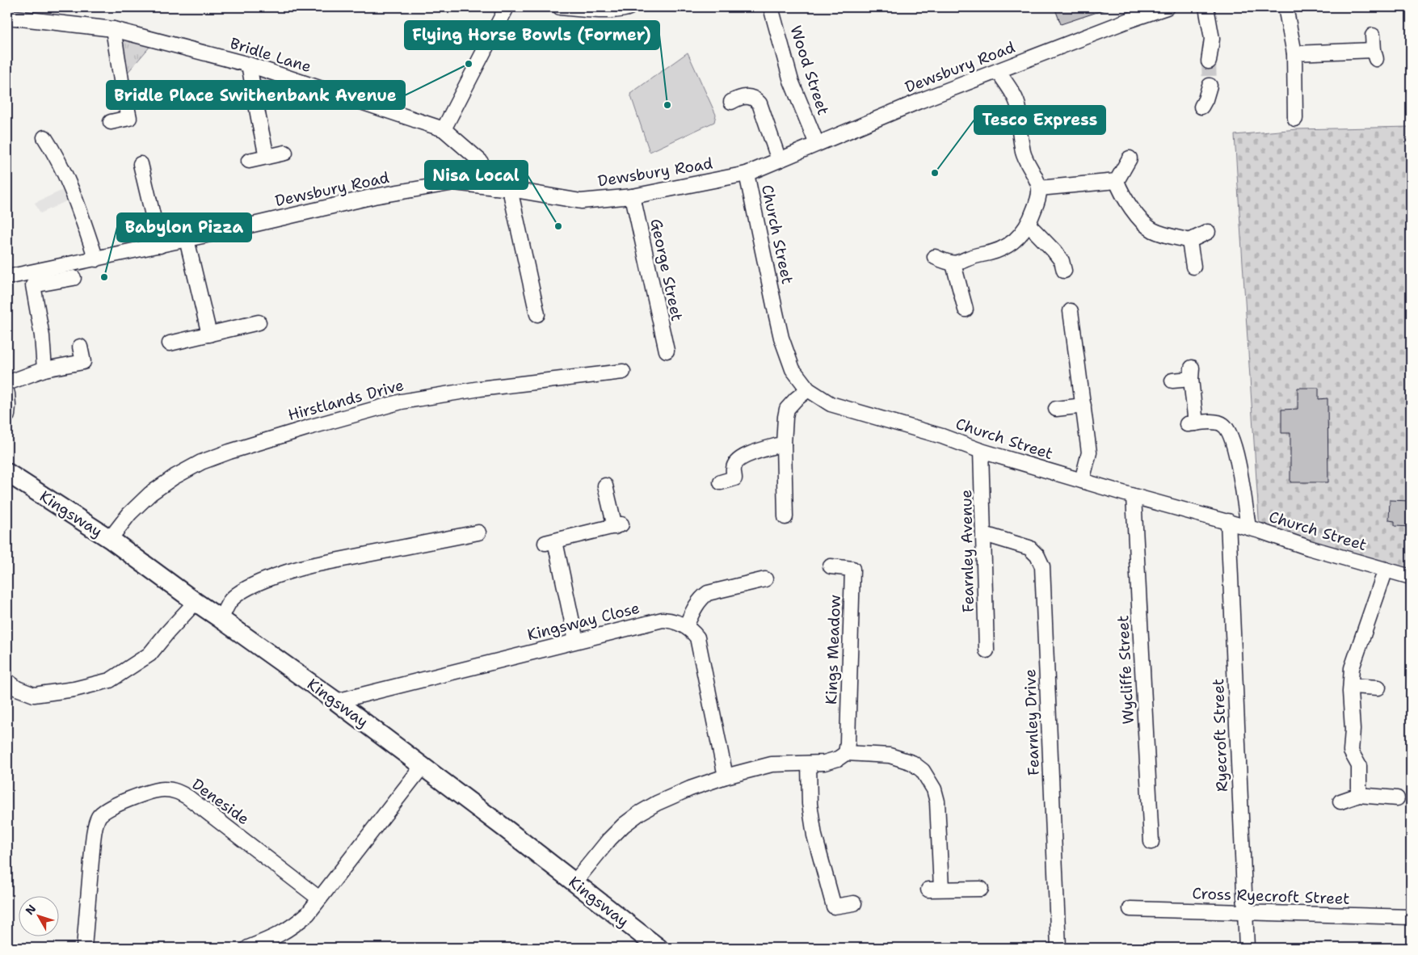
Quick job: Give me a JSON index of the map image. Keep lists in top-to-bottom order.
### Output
{
  "streets": {
    "main road": ["Kingsway"],
    "street": [
      "Bridle Lane",
      "Dewsbury Road",
      "Wood Street",
      "Church Street",
      "George Street",
      "Hirstlands Drive",
      "Fearnley Avenue",
      "Kingsway Close",
      "Kings Meadow",
      "Wycliffe Street",
      "Fearnley Drive",
      "Ryecroft Street",
      "Deneside",
      "Cross Ryecroft Street"
    ]
  },
  "crossings": [
    ["Bridle Lane", "Dewsbury Road"],
    ["Dewsbury Road", "Wood Street"],
    ["Dewsbury Road", "Church Street"],
    ["Dewsbury Road", "George Street"],
    ["Church Street", "Fearnley Avenue"],
    ["Church Street", "Wycliffe Street"],
    ["Church Street", "Ryecroft Street"],
    ["Hirstlands Drive", "Kingsway"],
    ["Kingsway", "Kingsway Close"],
    ["Fearnley Avenue", "Fearnley Drive"],
    ["Ryecroft Street", "Cross Ryecroft Street"]
  ],
  "places": [
    "Bridle Place Swithenbank Avenue",
    "Flying Horse Bowls (Former)",
    "Tesco Express",
    "Nisa Local",
    "Babylon Pizza"
  ],
  "north": "top left"
}
